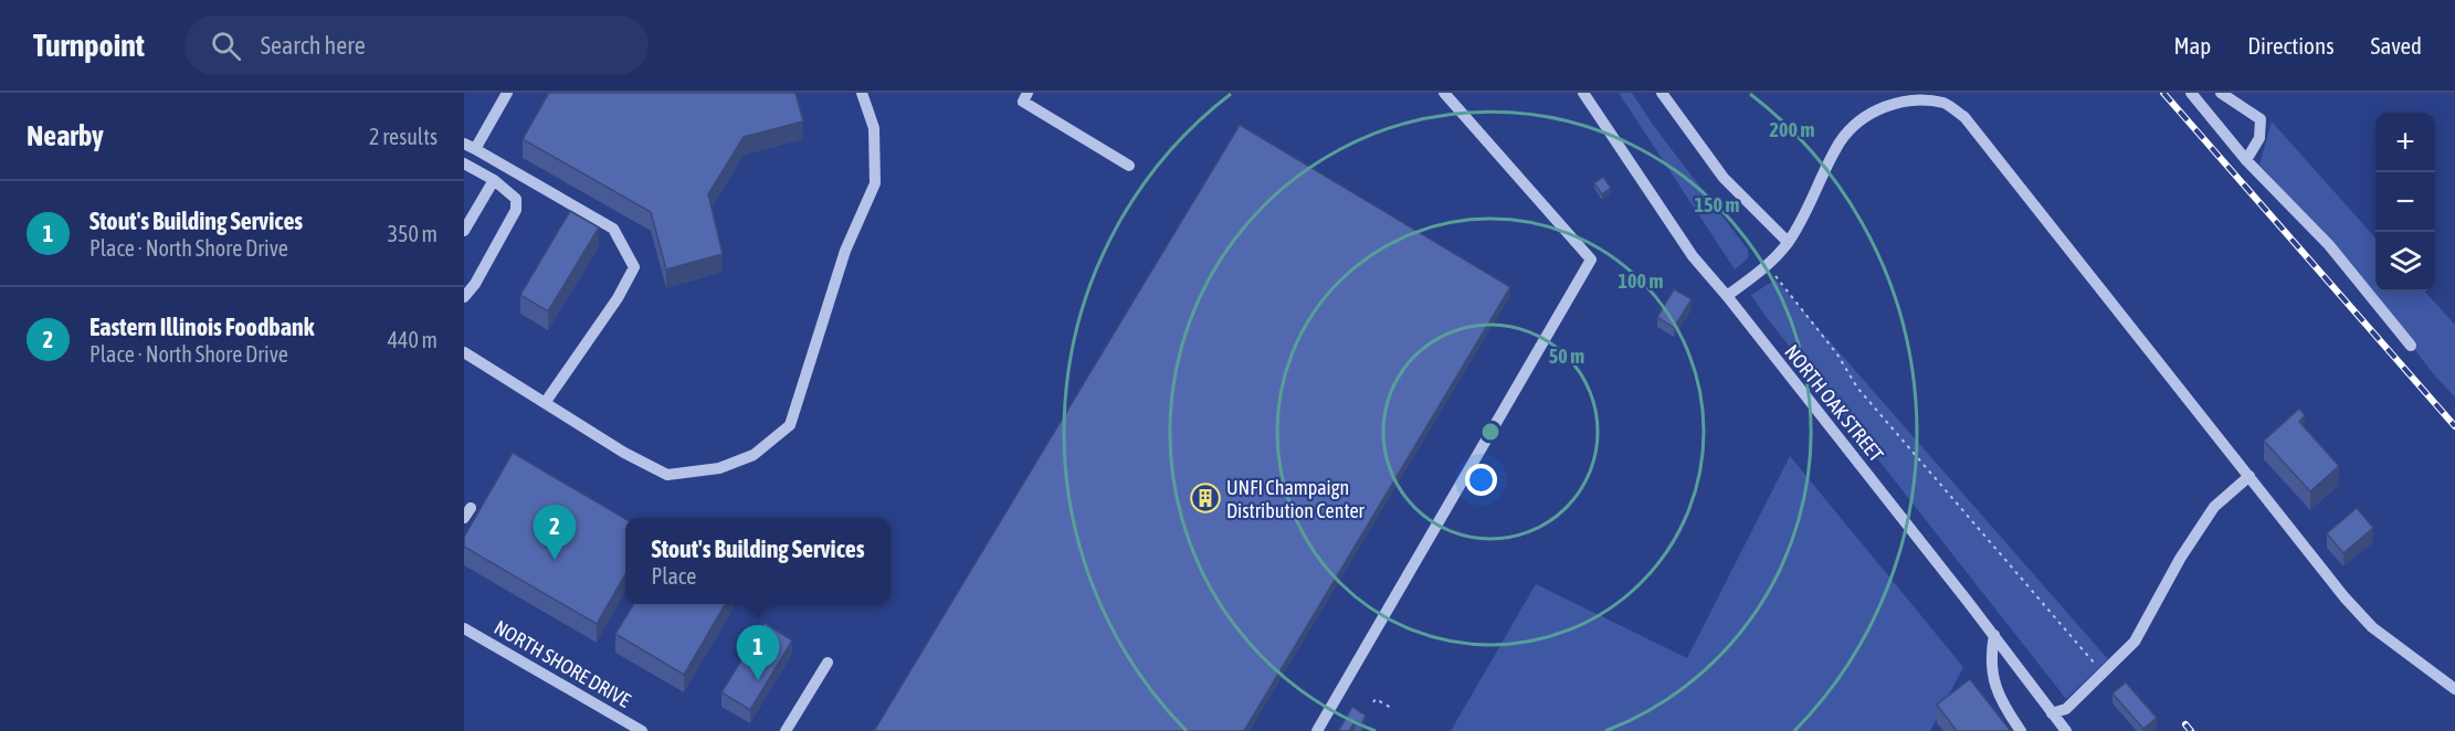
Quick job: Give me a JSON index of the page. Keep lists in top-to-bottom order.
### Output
{
  "streets": {
    "street": ["NORTH OAK STREET", "NORTH SHORE DRIVE"]
  },
  "places": {
    "building": ["UNFI Champaign Distribution Center"]
  },
  "page": {
    "header": "Turnpoint",
    "search": "Search here",
    "nav": ["Map", "Directions", "Saved"],
    "heading": ["Nearby", "2 results"],
    "map_buttons": ["+", "−"],
    "list": [
      {
        "mark": "1",
        "name": "Stout's Building Services",
        "note": "Place · North Shore Drive",
        "value": "350 m"
      },
      {
        "mark": "2",
        "name": "Eastern Illinois Foodbank",
        "note": "Place · North Shore Drive",
        "value": "440 m"
      }
    ],
    "pins": ["2", "1"],
    "popup": ["Stout's Building Services", "Place"]
  },
  "rings": [
    "200 m",
    "150 m",
    "100 m",
    "50 m"
  ]
}
